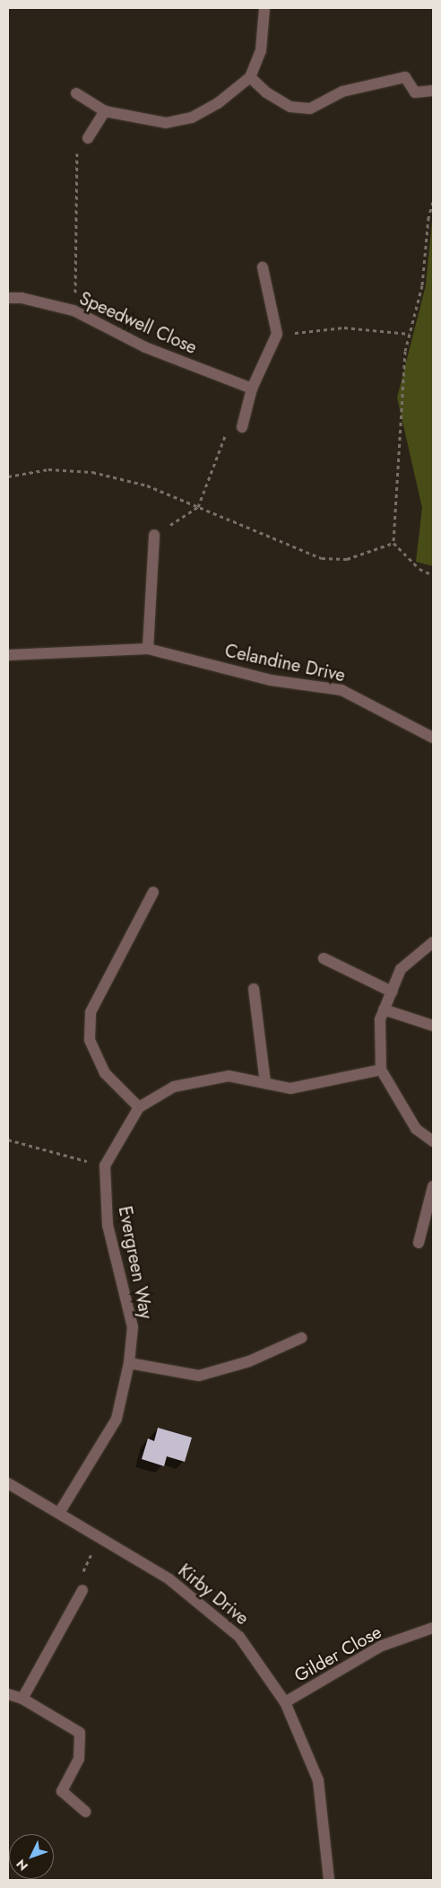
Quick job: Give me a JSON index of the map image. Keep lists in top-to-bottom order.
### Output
{
  "streets": {
    "street": [
      "Speedwell Close",
      "Celandine Drive",
      "Evergreen Way",
      "Kirby Drive",
      "Gilder Close"
    ]
  },
  "crossings": [
    ["Evergreen Way", "Kirby Drive"],
    ["Kirby Drive", "Gilder Close"]
  ],
  "north": "bottom left"
}
